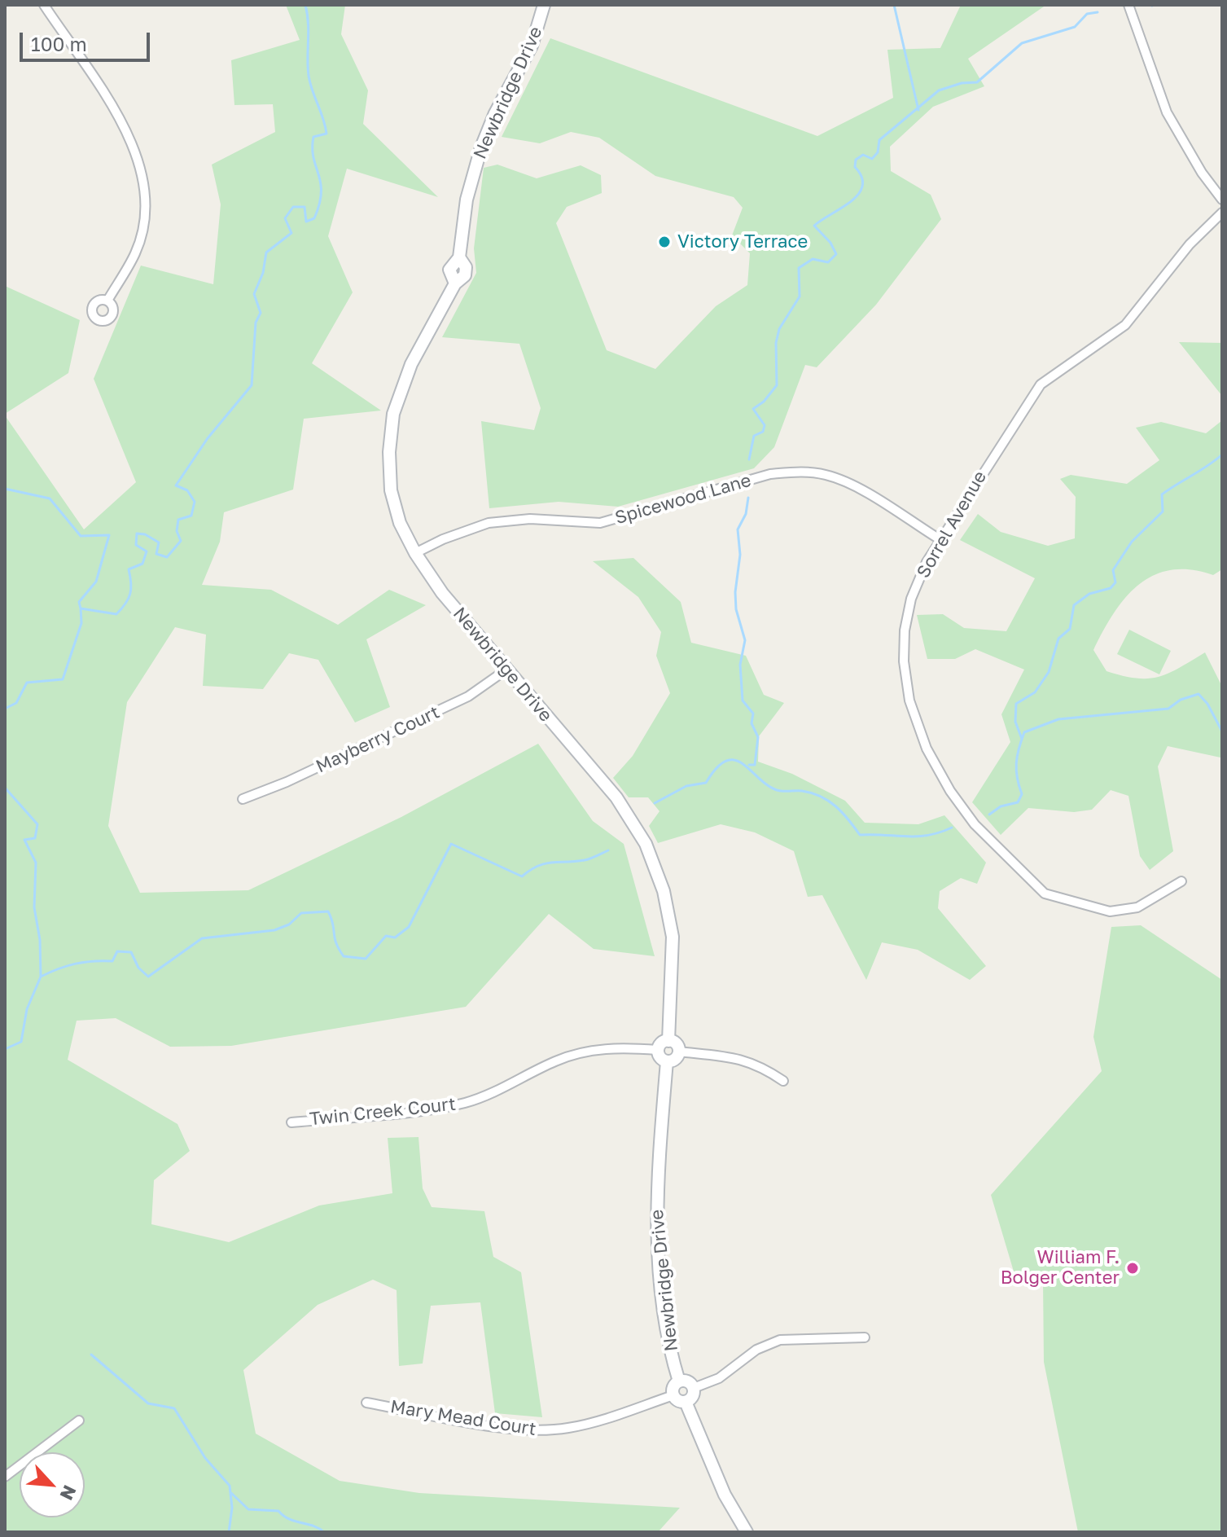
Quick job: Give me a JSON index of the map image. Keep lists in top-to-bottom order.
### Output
{
  "streets": {
    "street": [
      "Newbridge Drive",
      "Spicewood Lane",
      "Sorrel Avenue",
      "Mayberry Court",
      "Twin Creek Court",
      "Mary Mead Court"
    ]
  },
  "crossings": [
    ["Newbridge Drive", "Spicewood Lane"],
    ["Newbridge Drive", "Mayberry Court"],
    ["Newbridge Drive", "Twin Creek Court"],
    ["Newbridge Drive", "Mary Mead Court"],
    ["Spicewood Lane", "Sorrel Avenue"]
  ],
  "places": ["Victory Terrace", "William F. Bolger Center"],
  "scale_bar": "100 m",
  "north": "bottom right"
}
